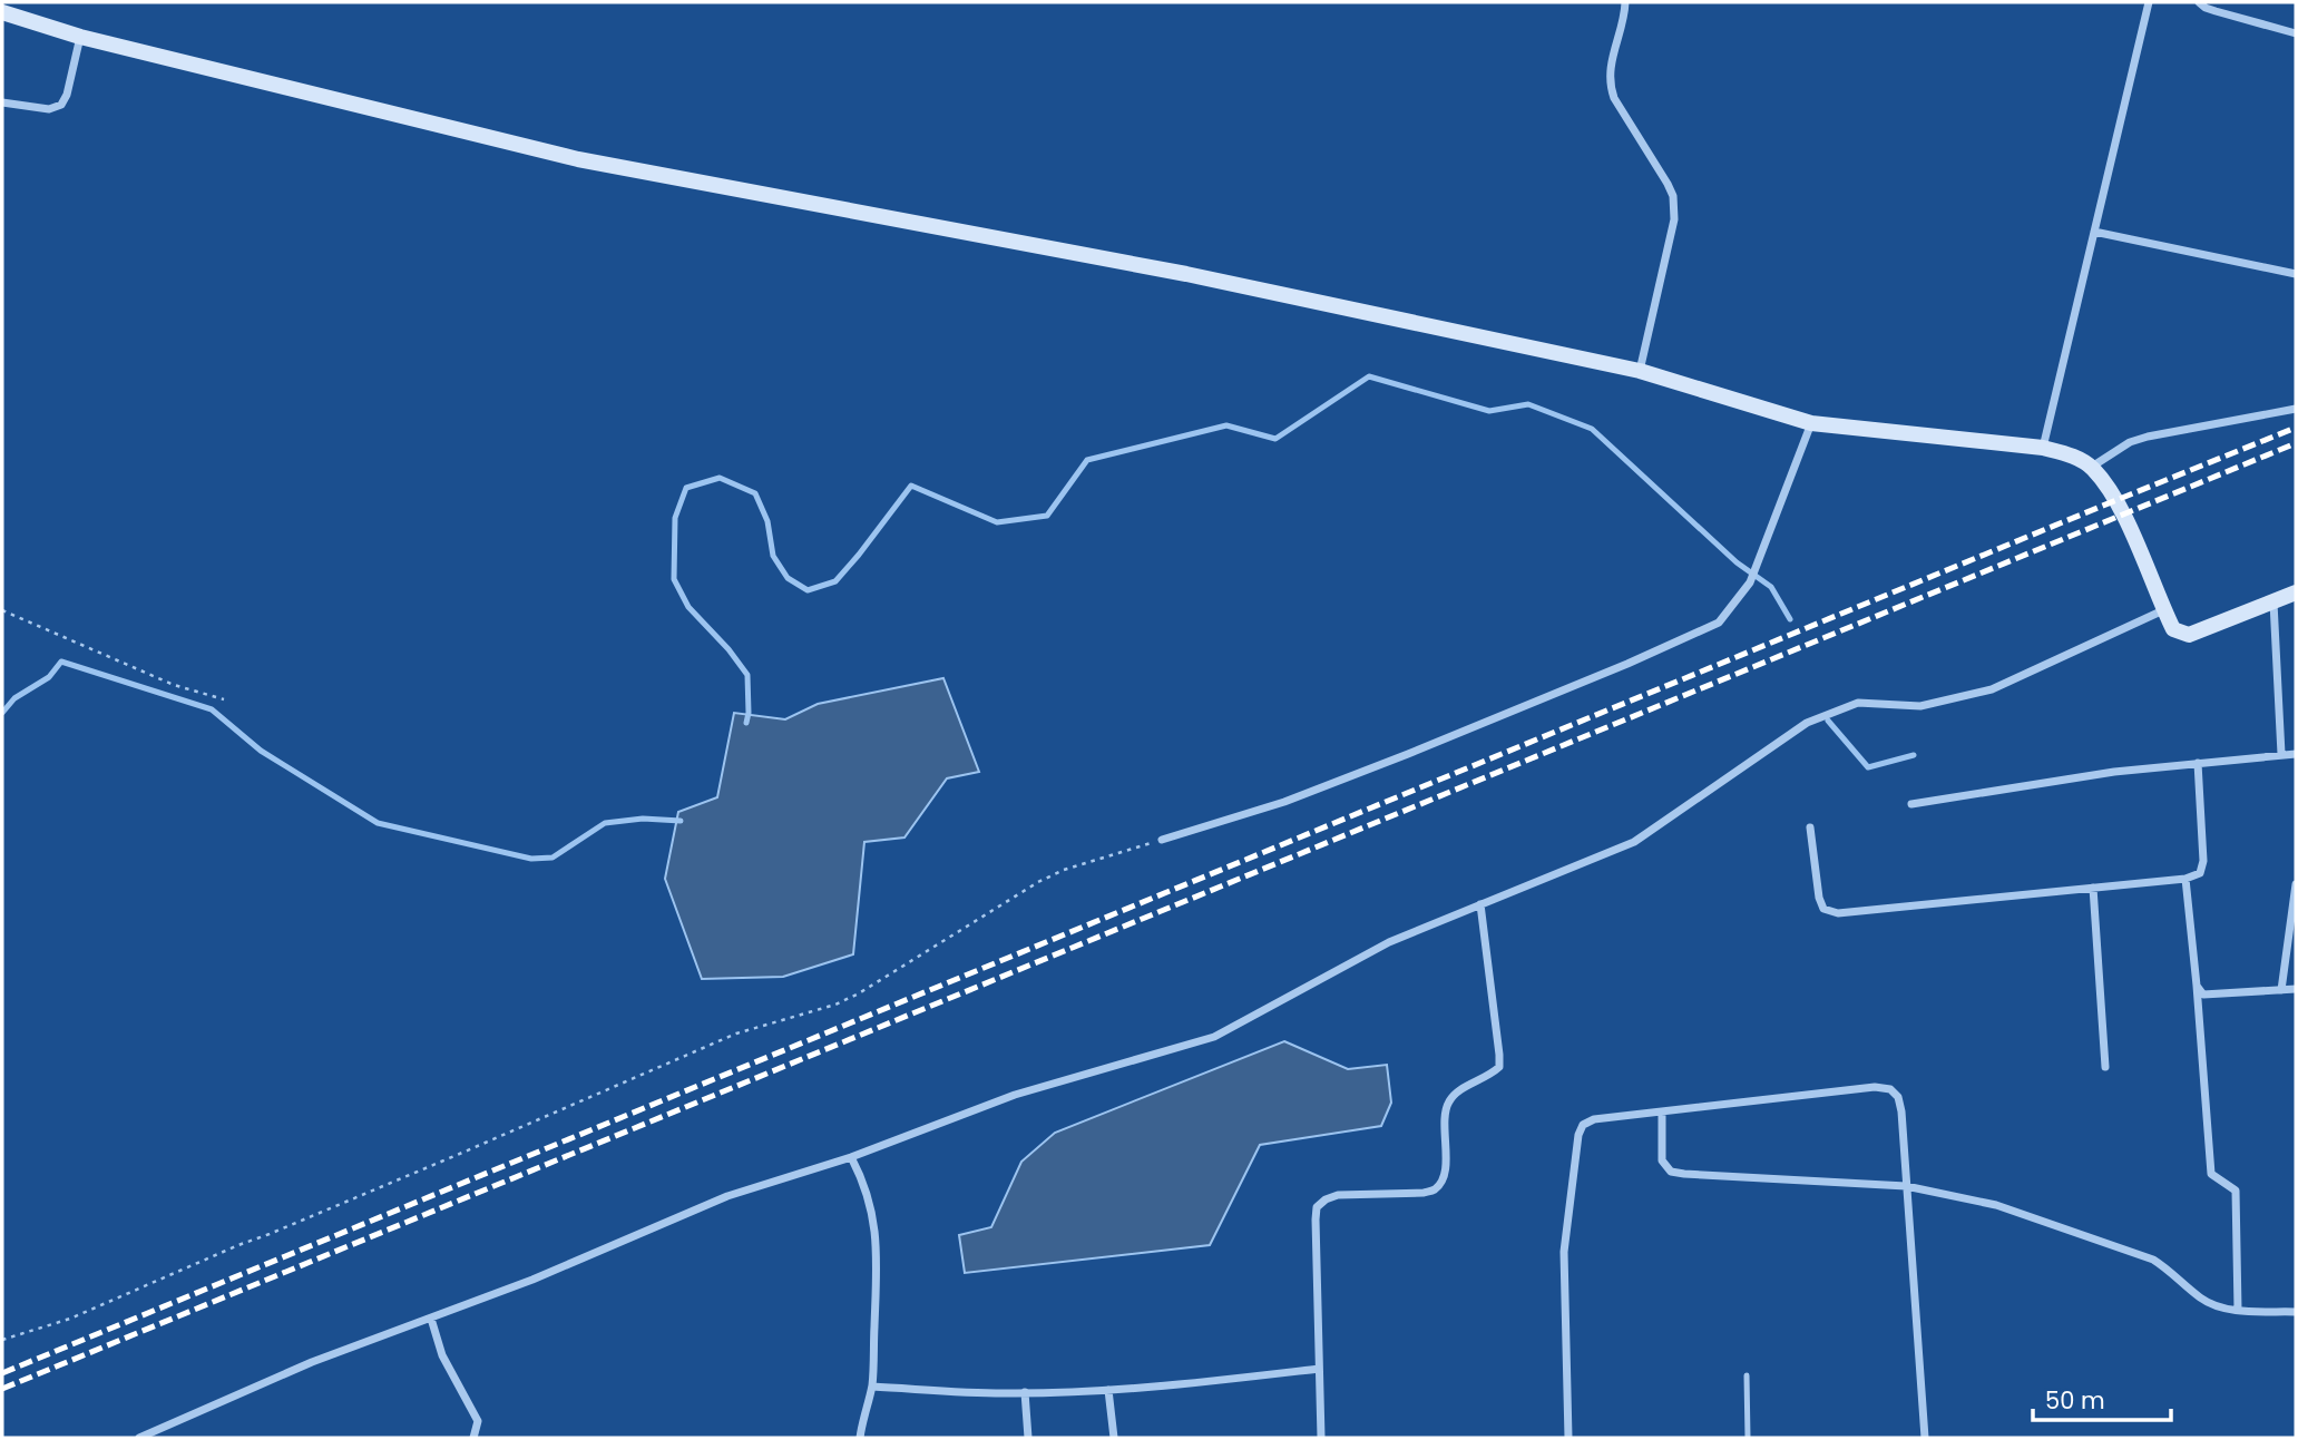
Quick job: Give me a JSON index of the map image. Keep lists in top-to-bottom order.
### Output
{
  "scale_bar": "50 m"
}
